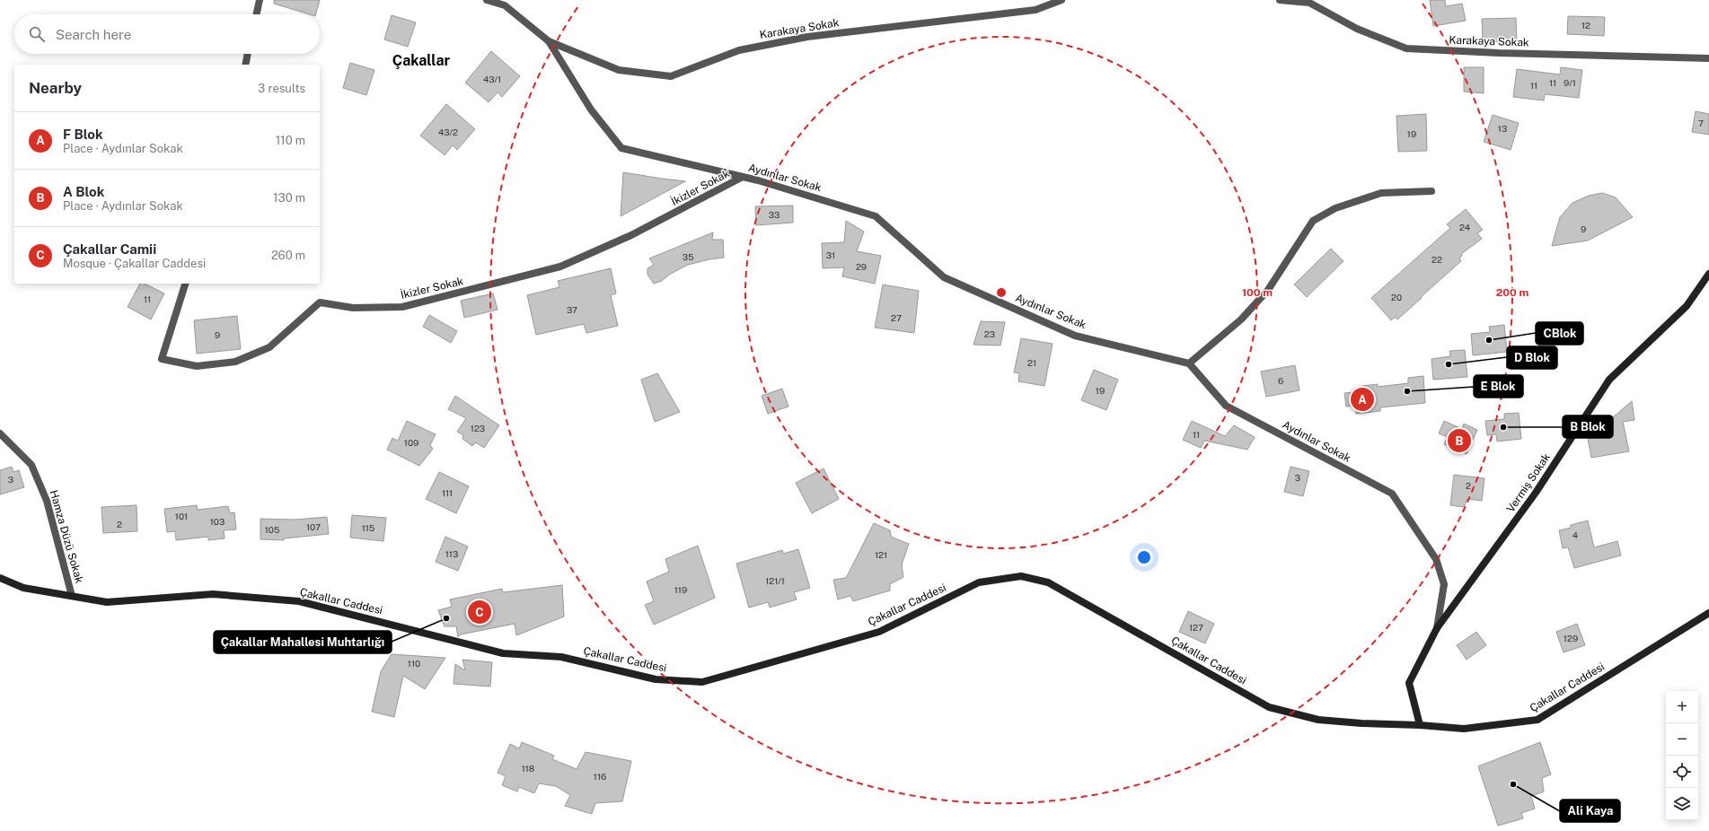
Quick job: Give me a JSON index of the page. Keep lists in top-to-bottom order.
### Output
{
  "streets": {
    "street": [
      "Karakaya Sokak",
      "Aydınlar Sokak",
      "İkizler Sokak",
      "Vermiş Sokak",
      "Hamza Düzü Sokak",
      "Çakallar Caddesi"
    ]
  },
  "crossings": [
    ["Karakaya Sokak", "Aydınlar Sokak"],
    ["Aydınlar Sokak", "İkizler Sokak"],
    ["Aydınlar Sokak", "Vermiş Sokak"],
    ["Vermiş Sokak", "Çakallar Caddesi"],
    ["Hamza Düzü Sokak", "Çakallar Caddesi"]
  ],
  "districts": ["Çakallar"],
  "places": [
    "CBlok",
    "D Blok",
    "E Blok",
    "B Blok",
    "Çakallar Mahallesi Muhtarlığı",
    "Ali Kaya"
  ],
  "house_numbers": [
    "12",
    "43/1",
    "11",
    "9/1",
    "11",
    "7",
    "13",
    "43/2",
    "19",
    "33",
    "24",
    "9",
    "31",
    "35",
    "22",
    "29",
    "20",
    "11",
    "37",
    "27",
    "23",
    "9",
    "21",
    "6",
    "19",
    "123",
    "11",
    "109",
    "3",
    "3",
    "2",
    "111",
    "101",
    "103",
    "2",
    "107",
    "115",
    "105",
    "4",
    "113",
    "121",
    "121/1",
    "119",
    "127",
    "129",
    "110",
    "118",
    "116"
  ],
  "page": {
    "search": "Search here",
    "heading": ["Nearby", "3 results"],
    "list": [
      {
        "mark": "A",
        "name": "F Blok",
        "note": "Place · Aydınlar Sokak",
        "value": "110 m"
      },
      {
        "mark": "B",
        "name": "A Blok",
        "note": "Place · Aydınlar Sokak",
        "value": "130 m"
      },
      {
        "mark": "C",
        "name": "Çakallar Camii",
        "note": "Mosque · Çakallar Caddesi",
        "value": "260 m"
      }
    ],
    "pins": ["A", "B", "C"],
    "map_buttons": ["+", "−"]
  },
  "rings": ["100 m", "200 m"]
}
